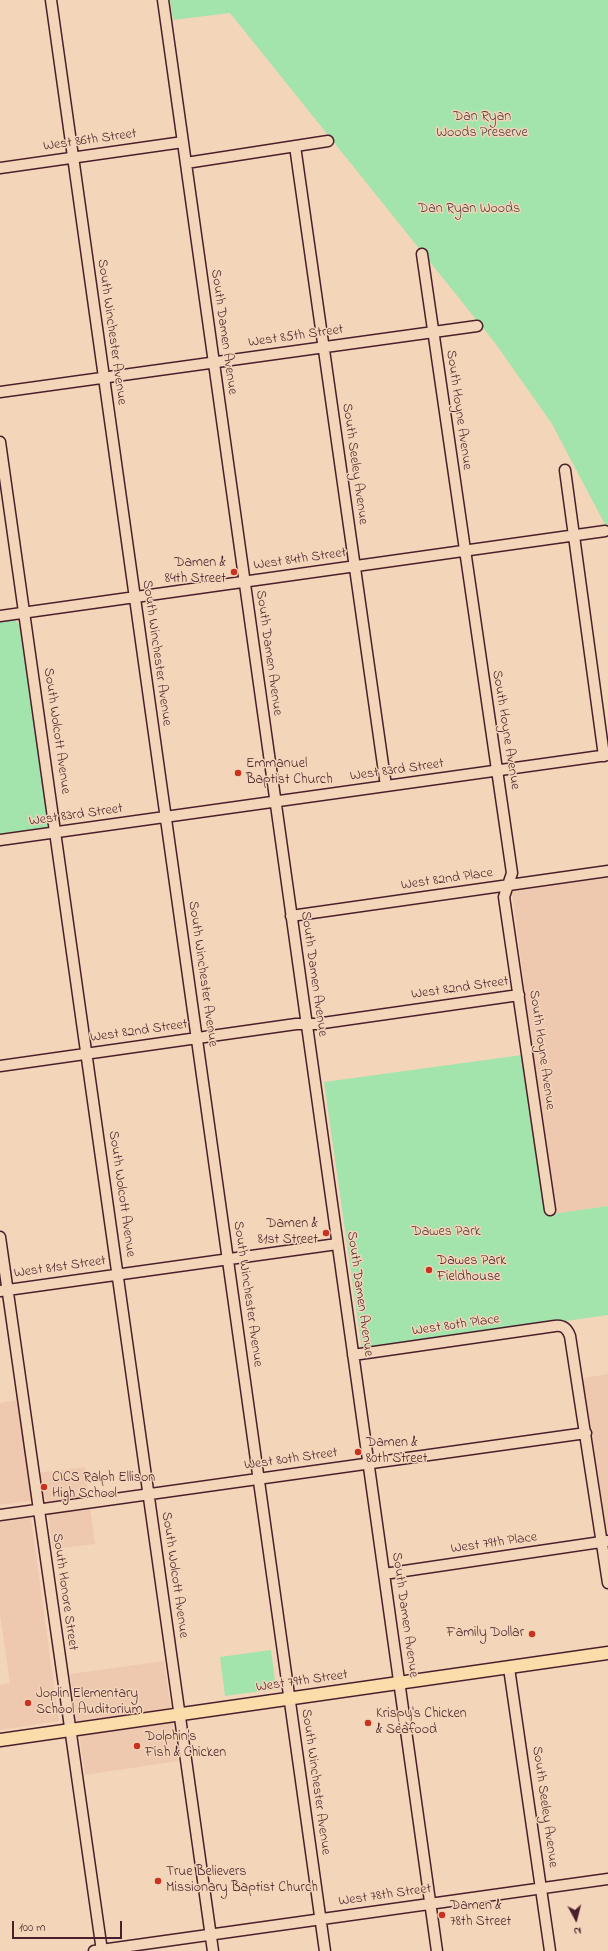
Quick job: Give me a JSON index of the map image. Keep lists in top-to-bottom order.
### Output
{
  "streets": {
    "main road": ["West 79th Street"],
    "street": [
      "West 86th Street",
      "South Winchester Avenue",
      "South Damen Avenue",
      "West 85th Street",
      "South Hoyne Avenue",
      "South Seeley Avenue",
      "West 84th Street",
      "South Wolcott Avenue",
      "West 83rd Street",
      "West 82nd Place",
      "West 82nd Street",
      "West 81st Street",
      "West 80th Place",
      "West 80th Street",
      "West 79th Place",
      "South Honore Street",
      "West 78th Street"
    ]
  },
  "crossings": [
    ["West 86th Street", "South Winchester Avenue"],
    ["West 86th Street", "South Damen Avenue"],
    ["South Winchester Avenue", "West 85th Street"],
    ["South Winchester Avenue", "West 84th Street"],
    ["South Winchester Avenue", "West 83rd Street"],
    ["South Winchester Avenue", "West 82nd Street"],
    ["South Winchester Avenue", "West 81st Street"],
    ["South Winchester Avenue", "West 80th Street"],
    ["South Winchester Avenue", "West 79th Street"],
    ["South Winchester Avenue", "West 78th Street"],
    ["South Damen Avenue", "West 85th Street"],
    ["South Damen Avenue", "West 84th Street"],
    ["South Damen Avenue", "West 83rd Street"],
    ["South Damen Avenue", "West 82nd Place"],
    ["South Damen Avenue", "West 82nd Street"],
    ["South Damen Avenue", "West 81st Street"],
    ["South Damen Avenue", "West 80th Place"],
    ["South Damen Avenue", "West 80th Street"],
    ["South Damen Avenue", "West 79th Place"],
    ["South Damen Avenue", "West 79th Street"],
    ["South Damen Avenue", "West 78th Street"],
    ["West 85th Street", "South Hoyne Avenue"],
    ["West 85th Street", "South Seeley Avenue"],
    ["South Hoyne Avenue", "West 84th Street"],
    ["South Hoyne Avenue", "West 83rd Street"],
    ["South Hoyne Avenue", "West 82nd Place"],
    ["South Hoyne Avenue", "West 82nd Street"],
    ["South Seeley Avenue", "West 84th Street"],
    ["South Seeley Avenue", "West 83rd Street"],
    ["South Seeley Avenue", "West 79th Street"],
    ["South Seeley Avenue", "West 78th Street"],
    ["West 84th Street", "South Wolcott Avenue"],
    ["South Wolcott Avenue", "West 83rd Street"],
    ["South Wolcott Avenue", "West 82nd Street"],
    ["South Wolcott Avenue", "West 81st Street"],
    ["South Wolcott Avenue", "West 80th Street"],
    ["South Wolcott Avenue", "West 79th Street"],
    ["South Wolcott Avenue", "West 78th Street"],
    ["West 81st Street", "South Honore Street"],
    ["West 80th Place", "West 80th Street"],
    ["West 80th Street", "South Honore Street"],
    ["South Honore Street", "West 79th Street"],
    ["South Honore Street", "West 78th Street"]
  ],
  "parks": ["Dan Ryan Woods Preserve", "Dan Ryan Woods", "Dawes Park"],
  "places": [
    "Damen & 84th Street",
    "Emmanuel Baptist Church",
    "Damen & 81st Street",
    "Dawes Park Fieldhouse",
    "Damen & 80th Street",
    "CICS Ralph Ellison High School",
    "Family Dollar",
    "Joplin Elementary School Auditorium",
    "Krispy's Chicken & Seafood",
    "Dolphin's Fish & Chicken",
    "True Believers Missionary Baptist Church",
    "Damen & 78th Street"
  ],
  "scale_bar": "100 m",
  "north": "bottom"
}
